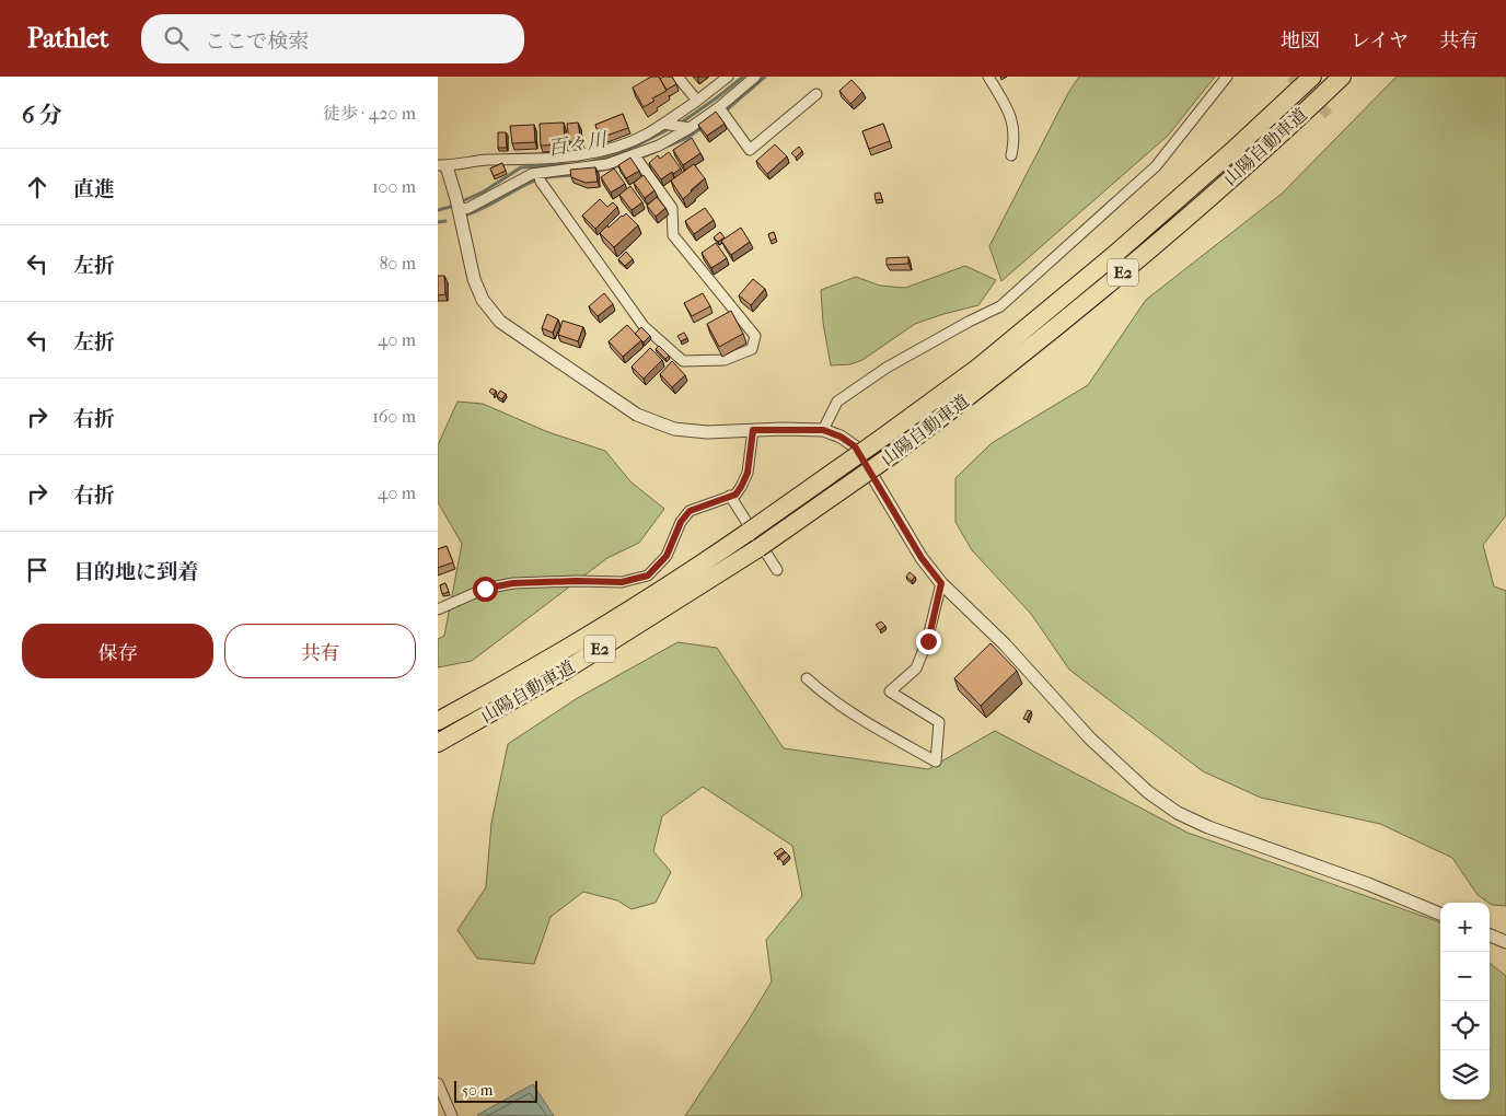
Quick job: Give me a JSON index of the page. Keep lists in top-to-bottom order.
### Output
{
  "streets": {
    "highway": ["山陽自動車道", "E2"]
  },
  "water": ["百々川"],
  "scale_bar": "50 m",
  "page": {
    "header": "Pathlet",
    "search": "ここで検索",
    "nav": ["地図", "レイヤ", "共有"],
    "heading": ["6 分", "徒歩 · 420 m"],
    "list": [
      ["直進", "100 m"],
      ["左折", "80 m"],
      ["左折", "40 m"],
      ["右折", "160 m"],
      ["右折", "40 m"],
      "目的地に到着"
    ],
    "buttons": ["保存", "共有"],
    "map_buttons": ["+", "−"],
    "scale": "50 m"
  }
}
